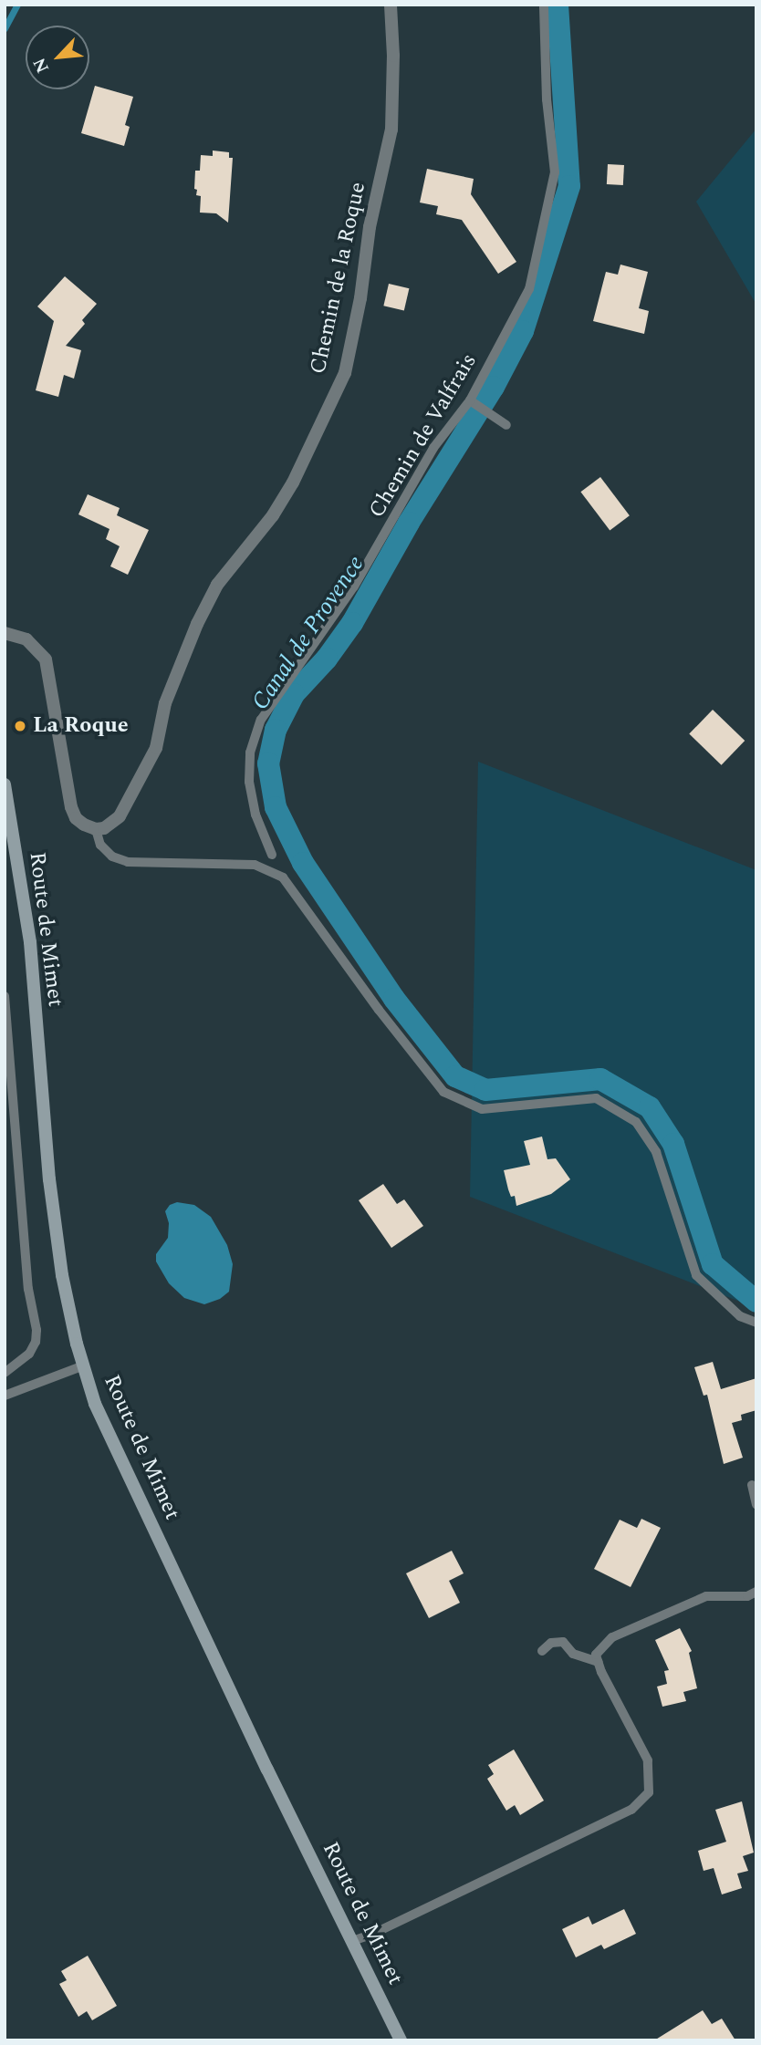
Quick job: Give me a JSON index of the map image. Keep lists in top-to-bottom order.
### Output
{
  "streets": {
    "main road": ["Route de Mimet"],
    "street": ["Chemin de la Roque"],
    "lane": ["Chemin de Valfrais"]
  },
  "water": ["Canal de Provence"],
  "places": ["La Roque"],
  "north": "bottom left"
}
